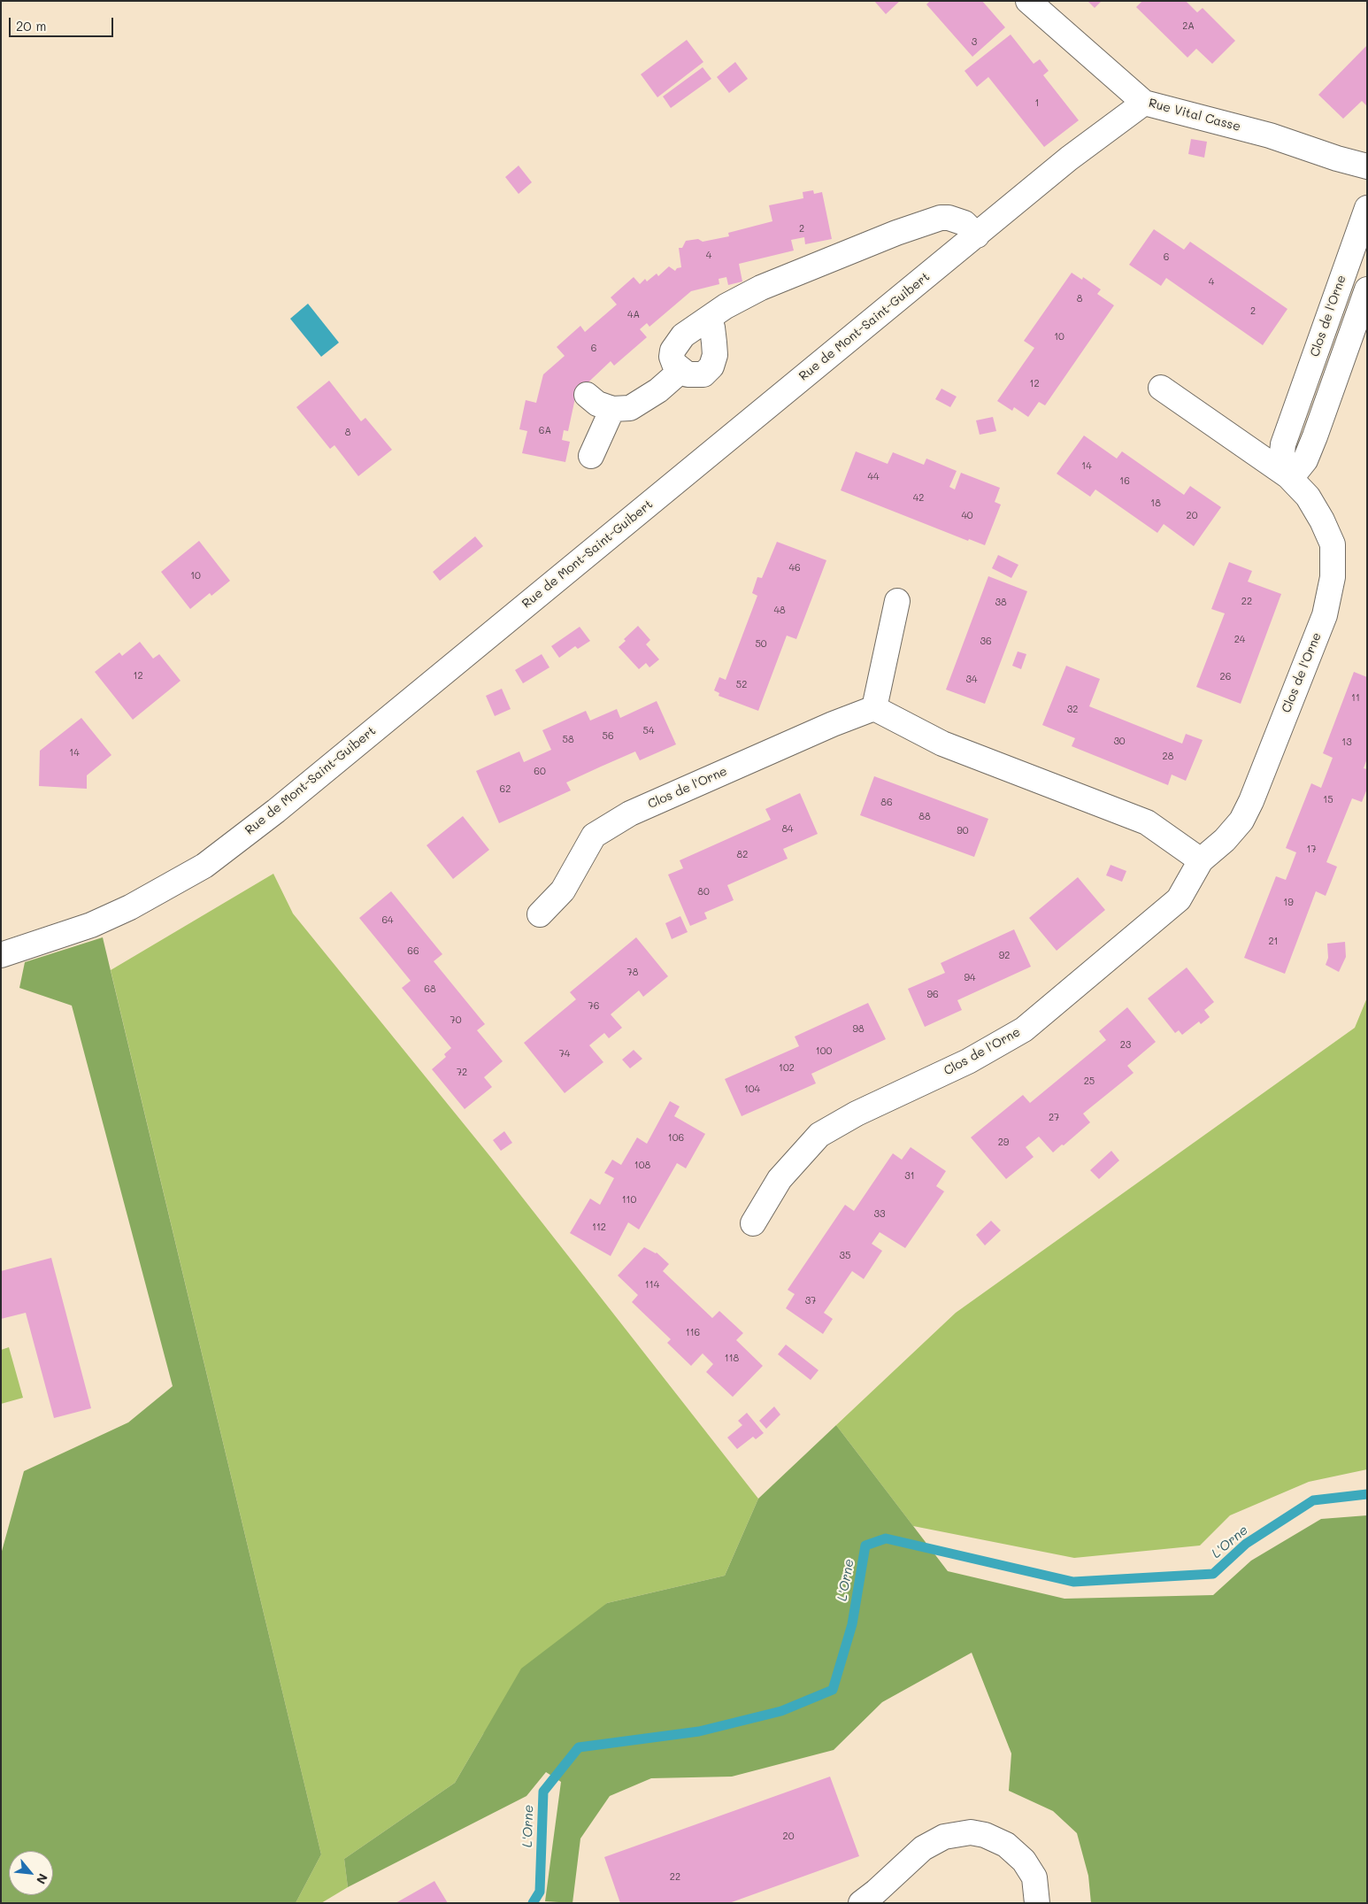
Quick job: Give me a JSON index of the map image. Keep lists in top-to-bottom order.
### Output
{
  "streets": {
    "street": ["Rue Vital Casse", "Clos de l'Orne", "Rue de Mont-Saint-Guibert"]
  },
  "crossings": [
    ["Rue Vital Casse", "Rue de Mont-Saint-Guibert"]
  ],
  "water": ["L'Orne"],
  "house_numbers": [
    "2A",
    "3",
    "1",
    "2",
    "4",
    "6",
    "4",
    "8",
    "2",
    "4A",
    "10",
    "6",
    "12",
    "6A",
    "8",
    "14",
    "44",
    "16",
    "42",
    "18",
    "40",
    "20",
    "46",
    "10",
    "22",
    "38",
    "48",
    "24",
    "36",
    "50",
    "12",
    "26",
    "34",
    "52",
    "11",
    "32",
    "54",
    "56",
    "58",
    "30",
    "13",
    "14",
    "28",
    "60",
    "62",
    "15",
    "86",
    "88",
    "84",
    "90",
    "17",
    "82",
    "80",
    "19",
    "64",
    "21",
    "66",
    "92",
    "78",
    "94",
    "68",
    "96",
    "76",
    "70",
    "98",
    "23",
    "100",
    "74",
    "102",
    "72",
    "25",
    "104",
    "27",
    "106",
    "29",
    "108",
    "31",
    "110",
    "33",
    "112",
    "35",
    "114",
    "37",
    "116",
    "118",
    "20",
    "22"
  ],
  "scale_bar": "20 m",
  "north": "bottom right"
}
